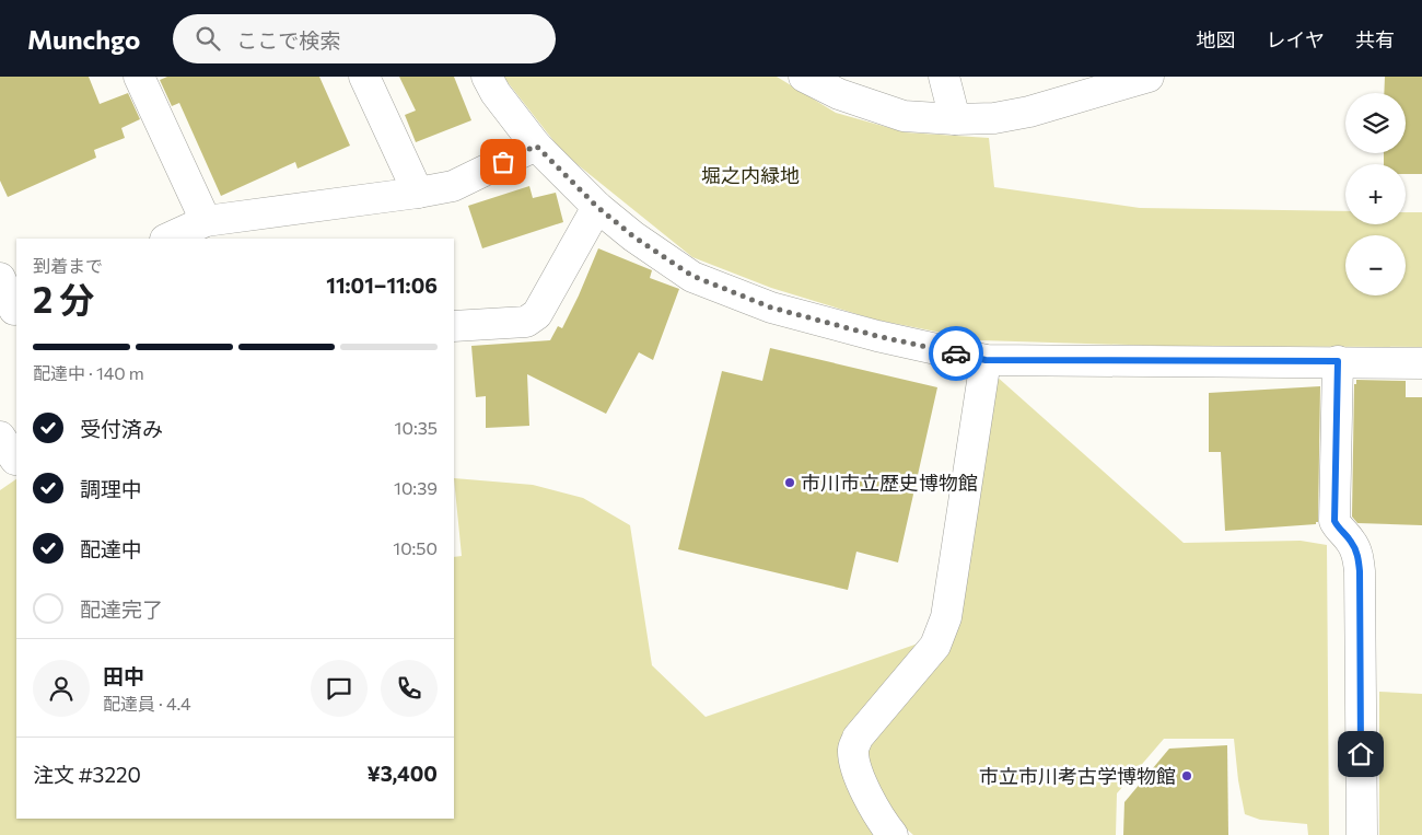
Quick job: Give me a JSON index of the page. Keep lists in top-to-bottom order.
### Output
{
  "parks": ["堀之内緑地"],
  "places": ["市川市立歴史博物館", "市立市川考古学博物館"],
  "page": {
    "header": "Munchgo",
    "search": "ここで検索",
    "nav": ["地図", "レイヤ", "共有"],
    "map_buttons": ["+", "−"],
    "heading": ["2 分", "到着まで", "11:01–11:06"],
    "panel": [
      "田中",
      "配達員 · 4.4",
      "注文 #3220",
      "¥3,400"
    ],
    "bar": "配達中 · 140 m",
    "list": [
      ["受付済み", "10:35"],
      ["調理中", "10:39"],
      ["配達中", "10:50"],
      "配達完了"
    ]
  }
}
